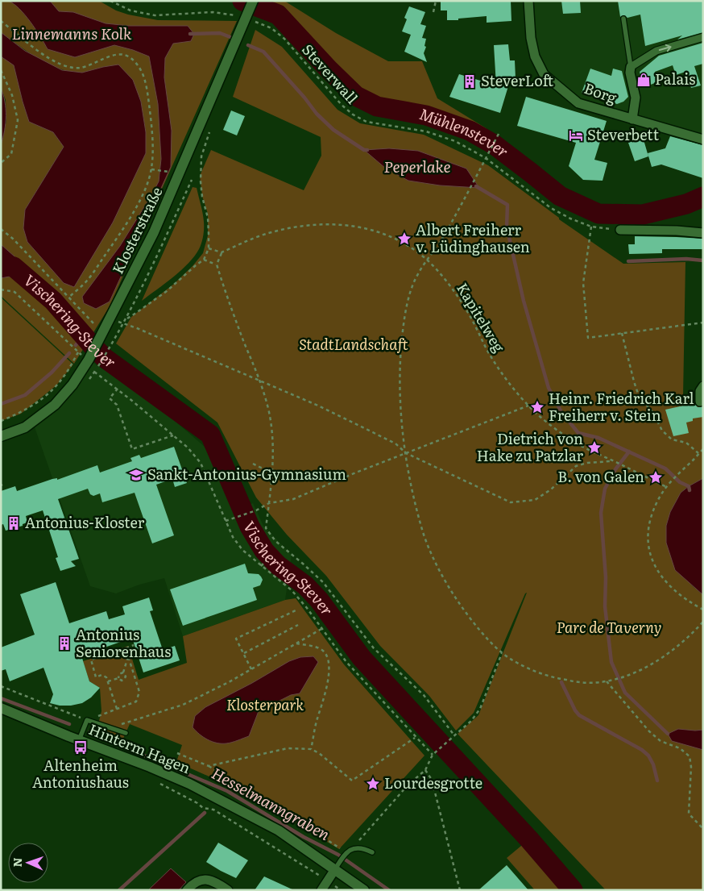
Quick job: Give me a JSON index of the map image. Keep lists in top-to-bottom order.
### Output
{
  "streets": {
    "street": ["Borg", "Klosterstraße", "Hinterm Hagen"],
    "path": ["Steverwall", "Kapitelweg"]
  },
  "crossings": [
    ["Steverwall", "Klosterstraße"]
  ],
  "water": [
    "Linnemanns Kolk",
    "Mühlenstever",
    "Peperlake",
    "Vischering-Stever",
    "Hesselmanngraben"
  ],
  "parks": ["StadtLandschaft", "Parc de Taverny", "Klosterpark"],
  "places": {
    "shop": ["Palais"],
    "building": ["SteverLoft", "Antonius-Kloster", "Antonius Seniorenhaus"],
    "hotel": ["Steverbett"],
    "place": [
      "Albert Freiherr v. Lüdinghausen",
      "Heinr. Friedrich Karl Freiherr v. Stein",
      "Dietrich von Hake zu Patzlar",
      "B. von Galen",
      "Lourdesgrotte"
    ],
    "school or university": ["Sankt-Antonius-Gymnasium"],
    "bus stop": ["Altenheim Antoniushaus"]
  },
  "north": "left"
}
